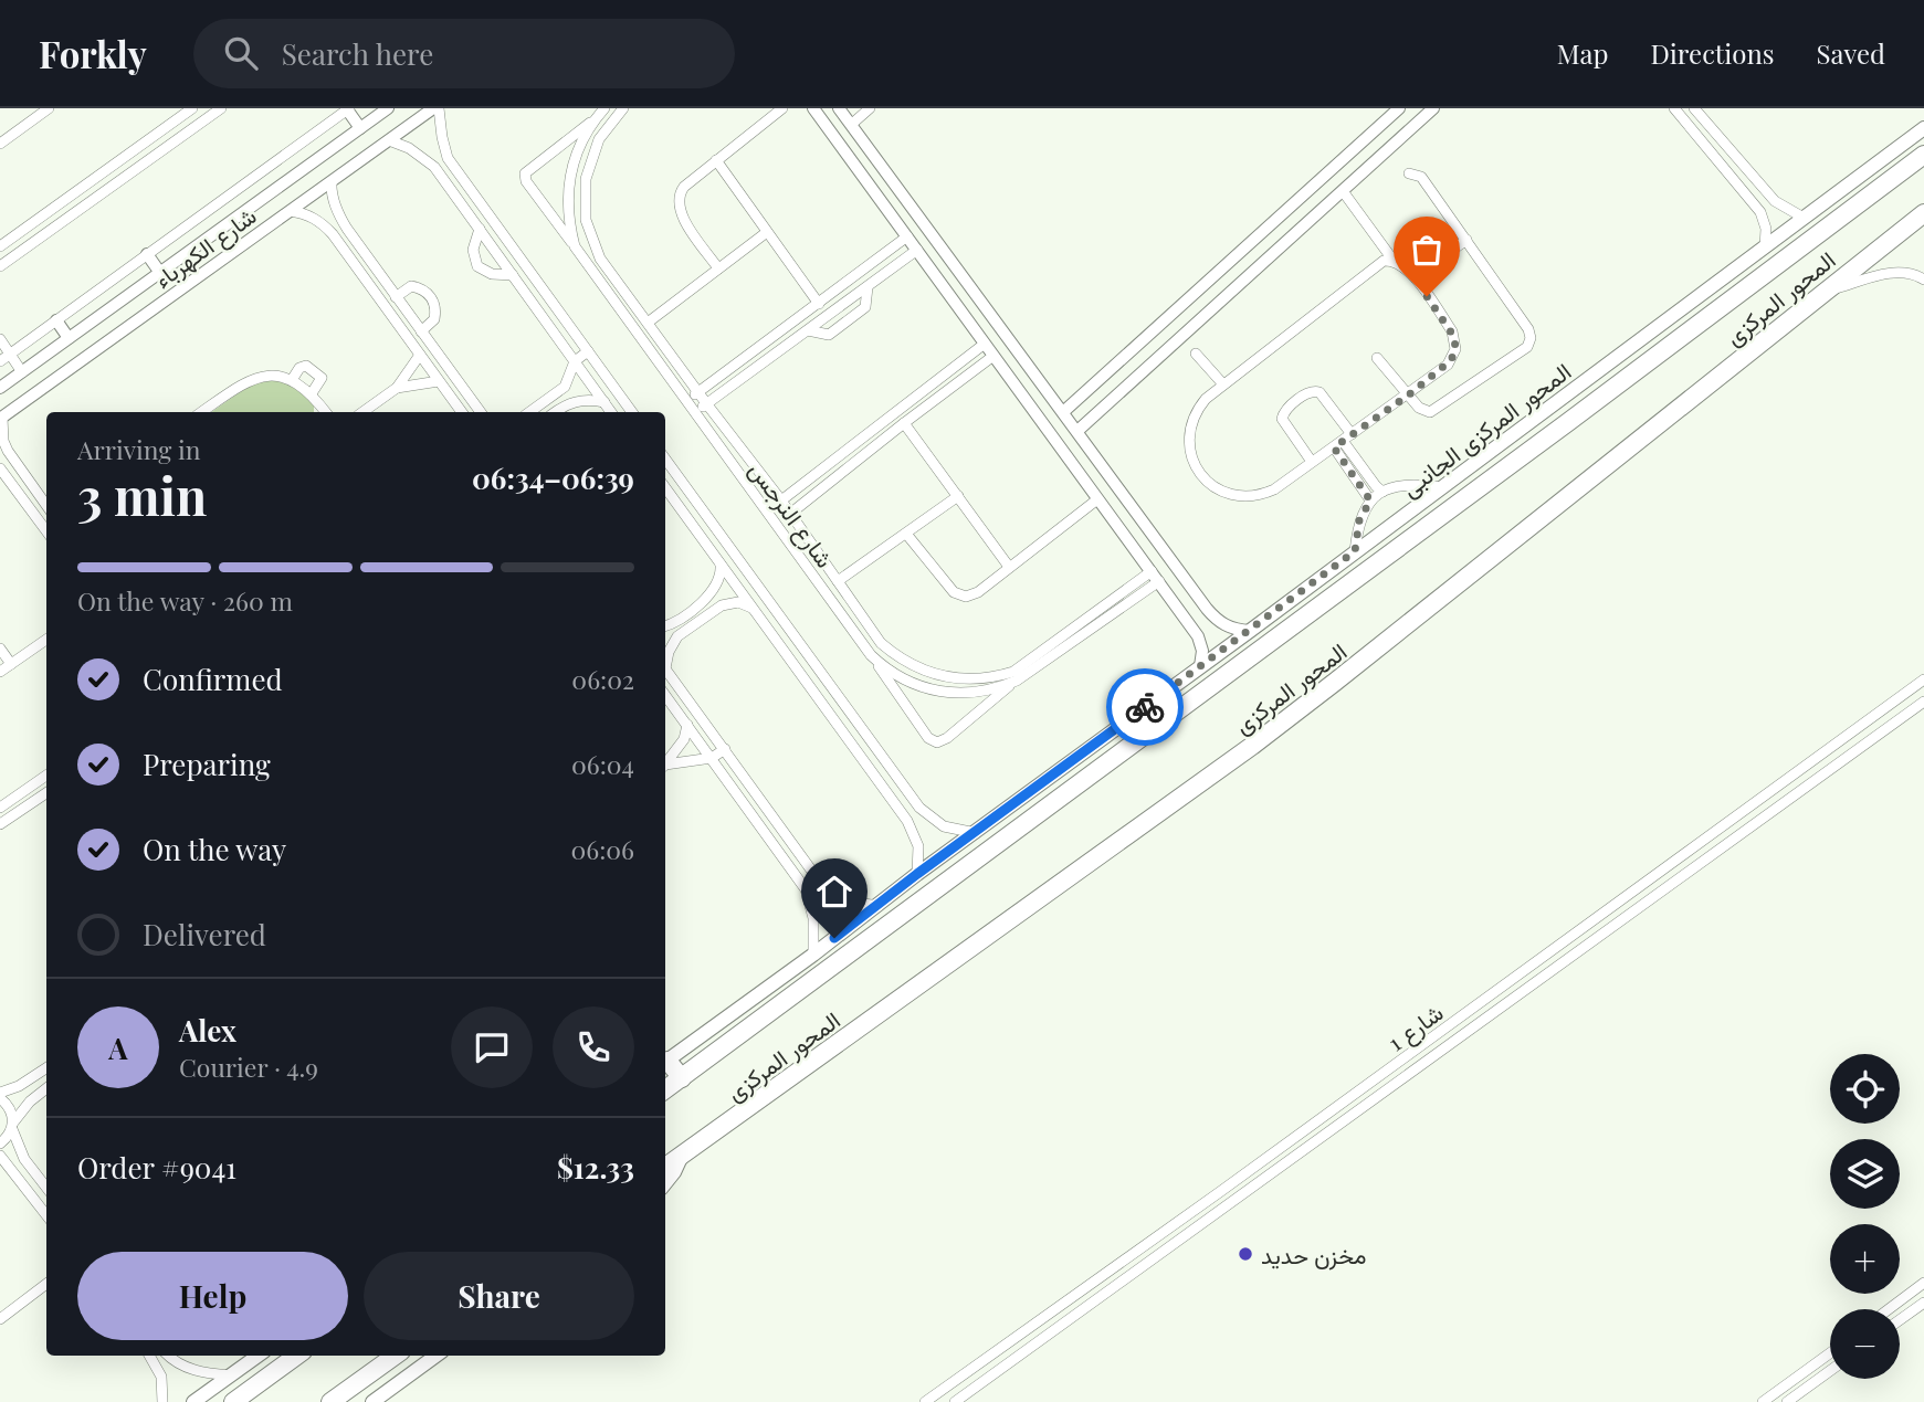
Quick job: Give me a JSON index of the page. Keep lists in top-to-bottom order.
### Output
{
  "streets": {
    "highway": ["المحور المركزى"],
    "main road": ["المحور المركزى الجانبى"],
    "street": ["شارع الكهرباء", "شارع النرجس", "شارع 1"]
  },
  "places": ["مخزن حديد"],
  "page": {
    "header": "Forkly",
    "search": "Search here",
    "nav": ["Map", "Directions", "Saved"],
    "heading": ["3 min", "Arriving in", "06:34–06:39"],
    "panel": [
      "Alex",
      "Courier · 4.9",
      "Order #9041",
      "$12.33"
    ],
    "bar": "On the way · 260 m",
    "list": [
      ["Confirmed", "06:02"],
      ["Preparing", "06:04"],
      ["On the way", "06:06"],
      "Delivered"
    ],
    "round": "A",
    "map_buttons": ["+", "−"],
    "buttons": ["Help", "Share"]
  }
}
